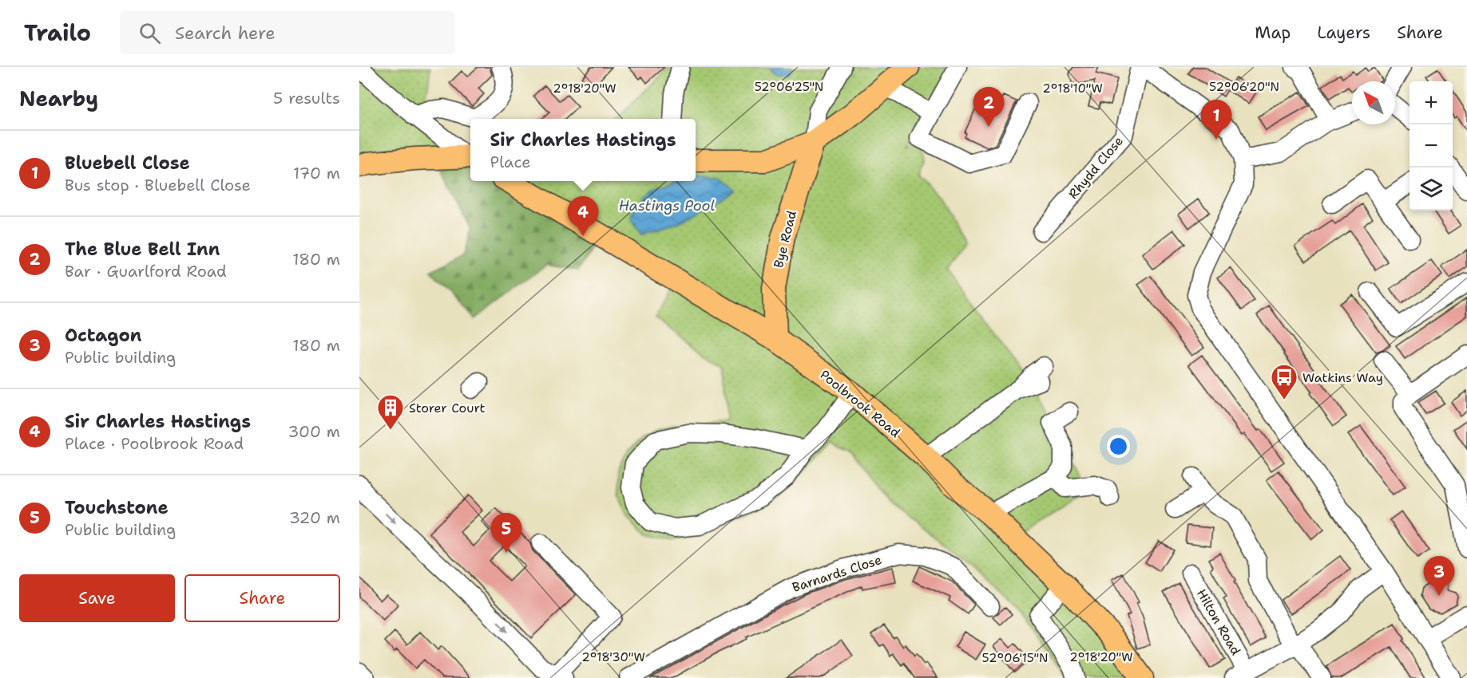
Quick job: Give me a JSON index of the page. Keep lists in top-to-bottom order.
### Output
{
  "streets": {
    "main road": ["Bye Road", "Poolbrook Road"],
    "street": ["Rhydd Close", "Barnards Close", "Hilton Road"]
  },
  "crossings": [
    ["Bye Road", "Poolbrook Road"]
  ],
  "water": ["Hastings Pool"],
  "places": {
    "bus stop": ["Watkins Way"],
    "building": ["Storer Court"]
  },
  "north": "top left",
  "page": {
    "header": "Trailo",
    "search": "Search here",
    "nav": ["Map", "Layers", "Share"],
    "heading": ["Nearby", "5 results"],
    "map_buttons": ["+", "−"],
    "pins": [
      "2",
      "1",
      "4",
      "5",
      "3"
    ],
    "popup": ["Sir Charles Hastings", "Place"],
    "list": [
      {
        "mark": "1",
        "name": "Bluebell Close",
        "note": "Bus stop · Bluebell Close",
        "value": "170 m"
      },
      {
        "mark": "2",
        "name": "The Blue Bell Inn",
        "note": "Bar · Guarlford Road",
        "value": "180 m"
      },
      {
        "mark": "3",
        "name": "Octagon",
        "note": "Public building",
        "value": "180 m"
      },
      {
        "mark": "4",
        "name": "Sir Charles Hastings",
        "note": "Place · Poolbrook Road",
        "value": "300 m"
      },
      {
        "mark": "5",
        "name": "Touchstone",
        "note": "Public building",
        "value": "320 m"
      }
    ],
    "buttons": ["Save", "Share"]
  },
  "coordinates": [
    "52°06'25\"N",
    "52°06'20\"N",
    "2°18'20\"W",
    "2°18'10\"W",
    "2°18'30\"W",
    "52°06'15\"N"
  ]
}
